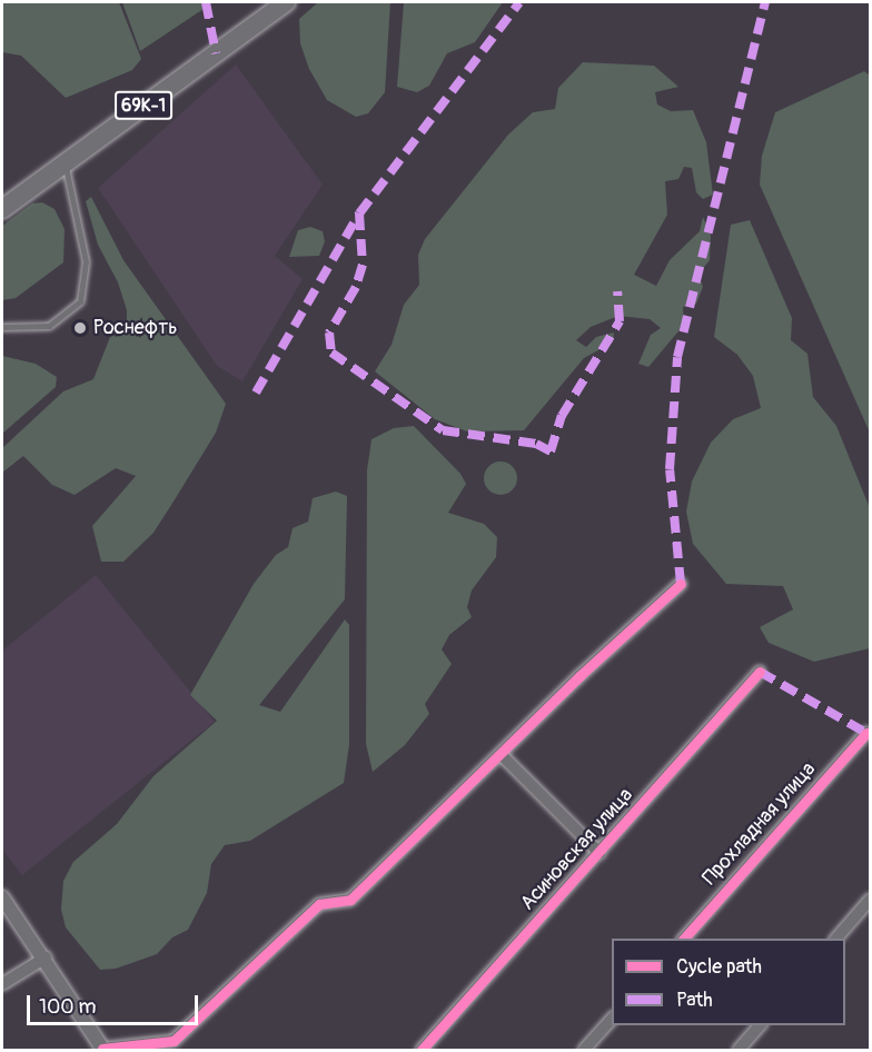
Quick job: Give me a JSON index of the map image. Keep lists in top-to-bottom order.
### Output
{
  "streets": {
    "main road": ["69К-1"],
    "street": ["Прохладная улица", "Асиновская улица"]
  },
  "places": ["Роснефть"],
  "legend": ["Cycle path", "Path"],
  "scale_bar": "100 m"
}
